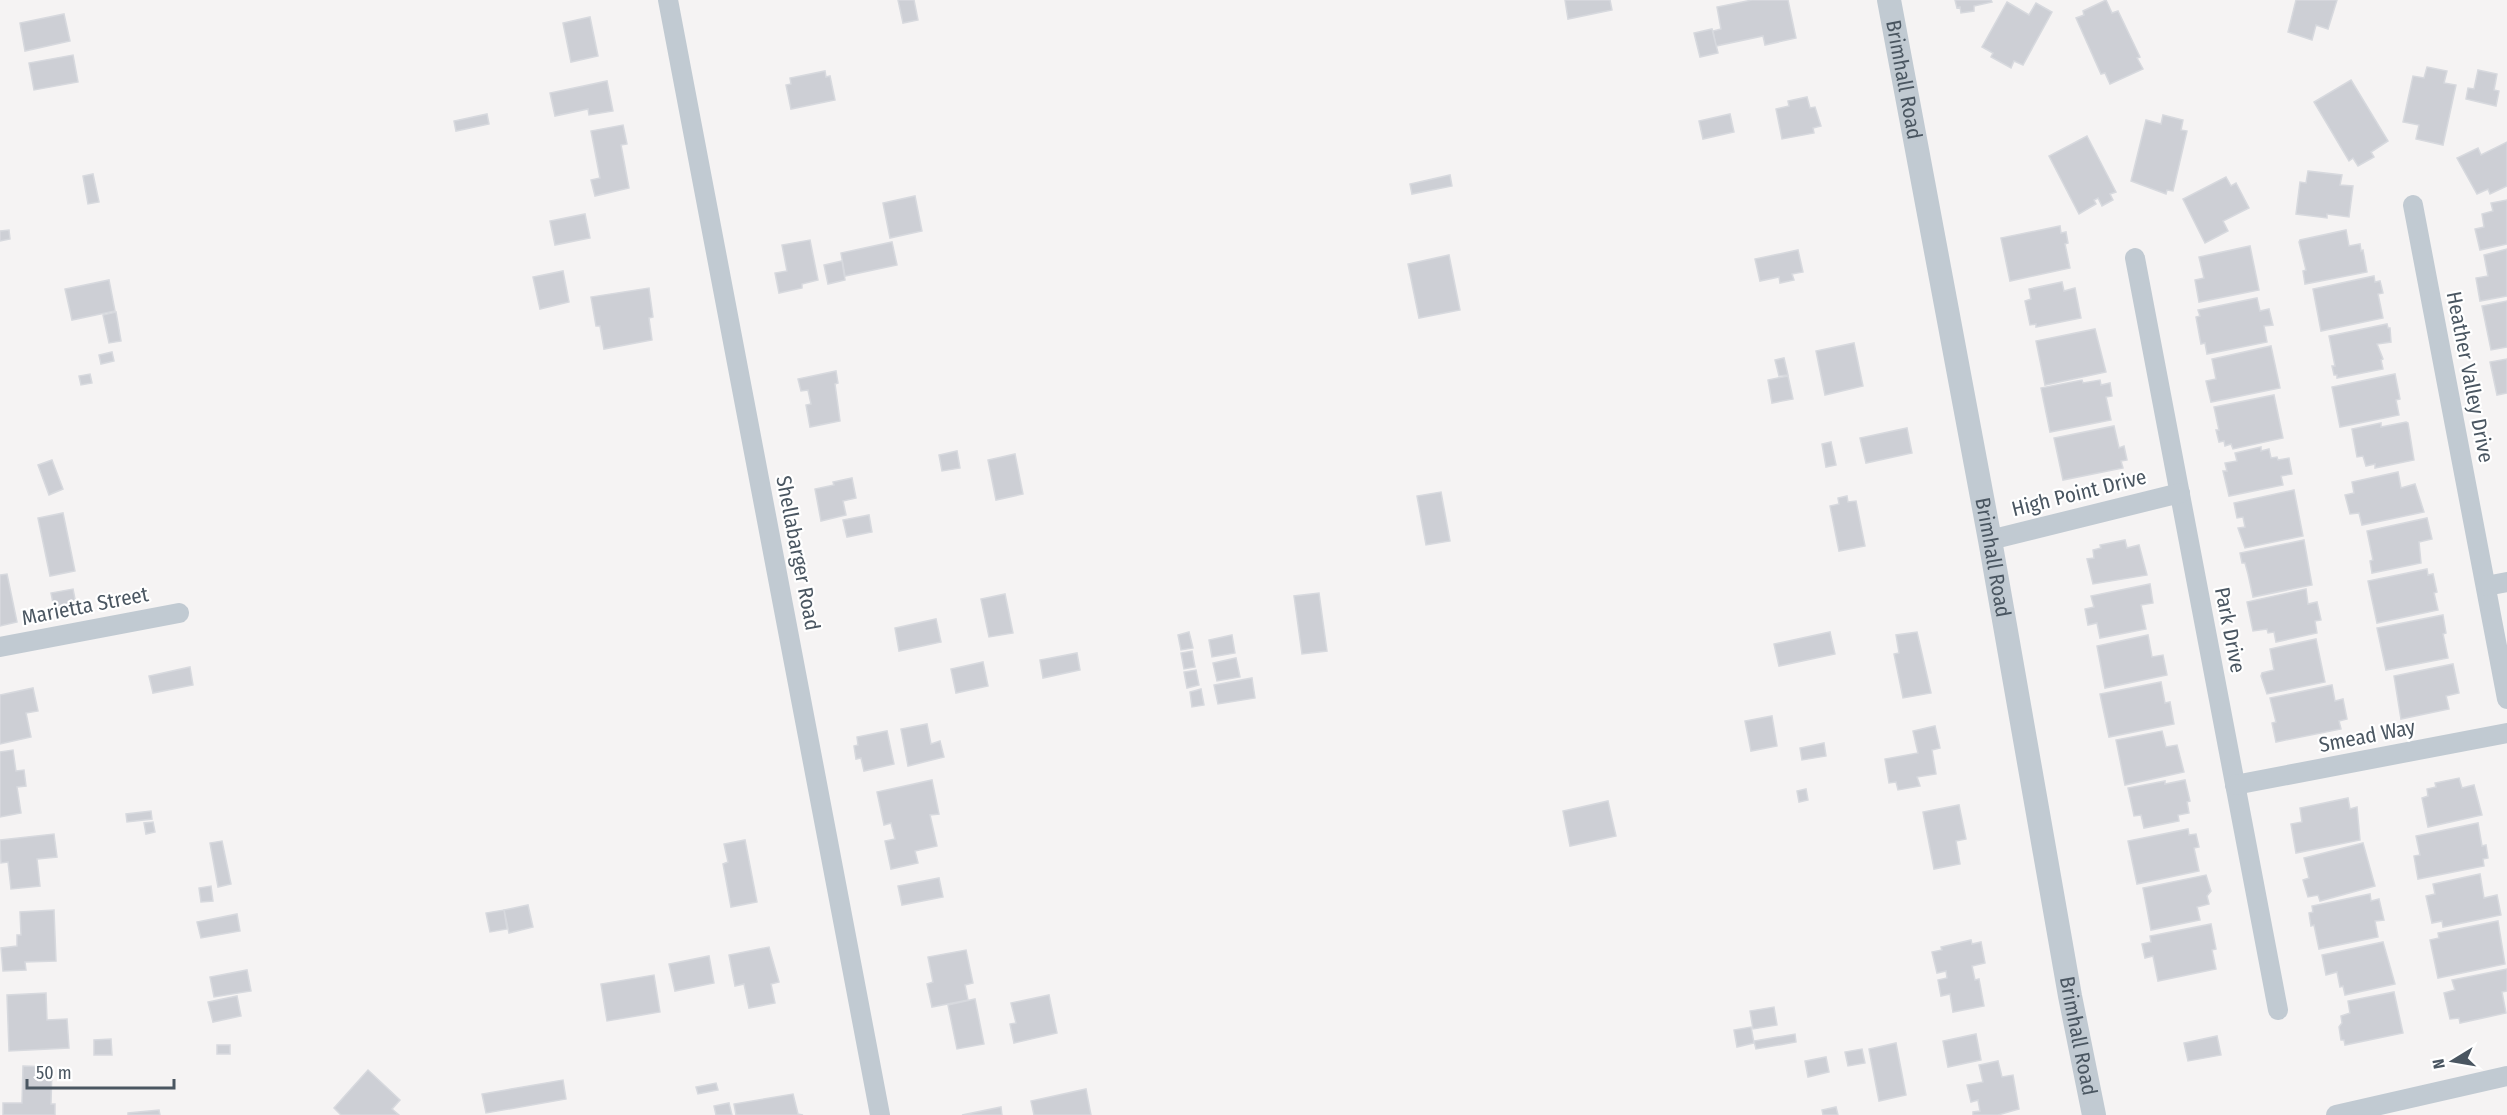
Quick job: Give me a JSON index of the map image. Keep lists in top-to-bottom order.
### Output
{
  "streets": {
    "street": [
      "Brimhall Road",
      "Heather Valley Drive",
      "High Point Drive",
      "Shellabarger Road",
      "Marietta Street",
      "Park Drive",
      "Smead Way"
    ]
  },
  "crossings": [
    ["Brimhall Road", "High Point Drive"],
    ["High Point Drive", "Park Drive"],
    ["Park Drive", "Smead Way"]
  ],
  "scale_bar": "50 m",
  "north": "left"
}
